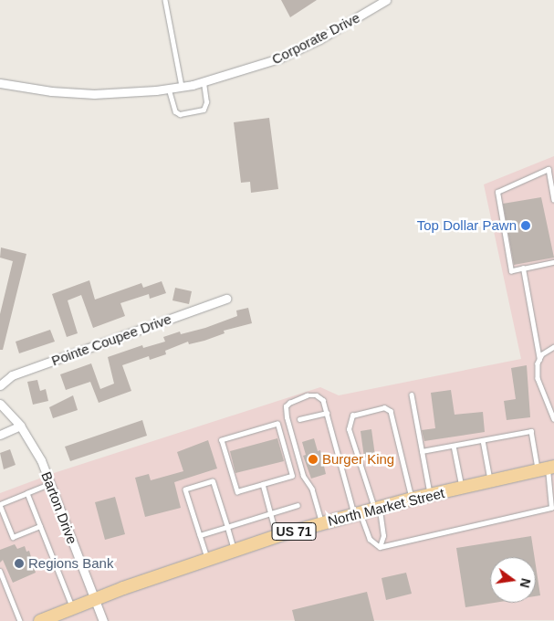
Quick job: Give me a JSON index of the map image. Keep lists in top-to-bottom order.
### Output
{
  "streets": {
    "main road": ["North Market Street", "US 71"],
    "street": ["Corporate Drive", "Pointe Coupee Drive", "Barton Drive"]
  },
  "crossings": [
    ["North Market Street", "Barton Drive"]
  ],
  "places": ["Top Dollar Pawn", "Burger King", "Regions Bank"],
  "north": "right"
}
